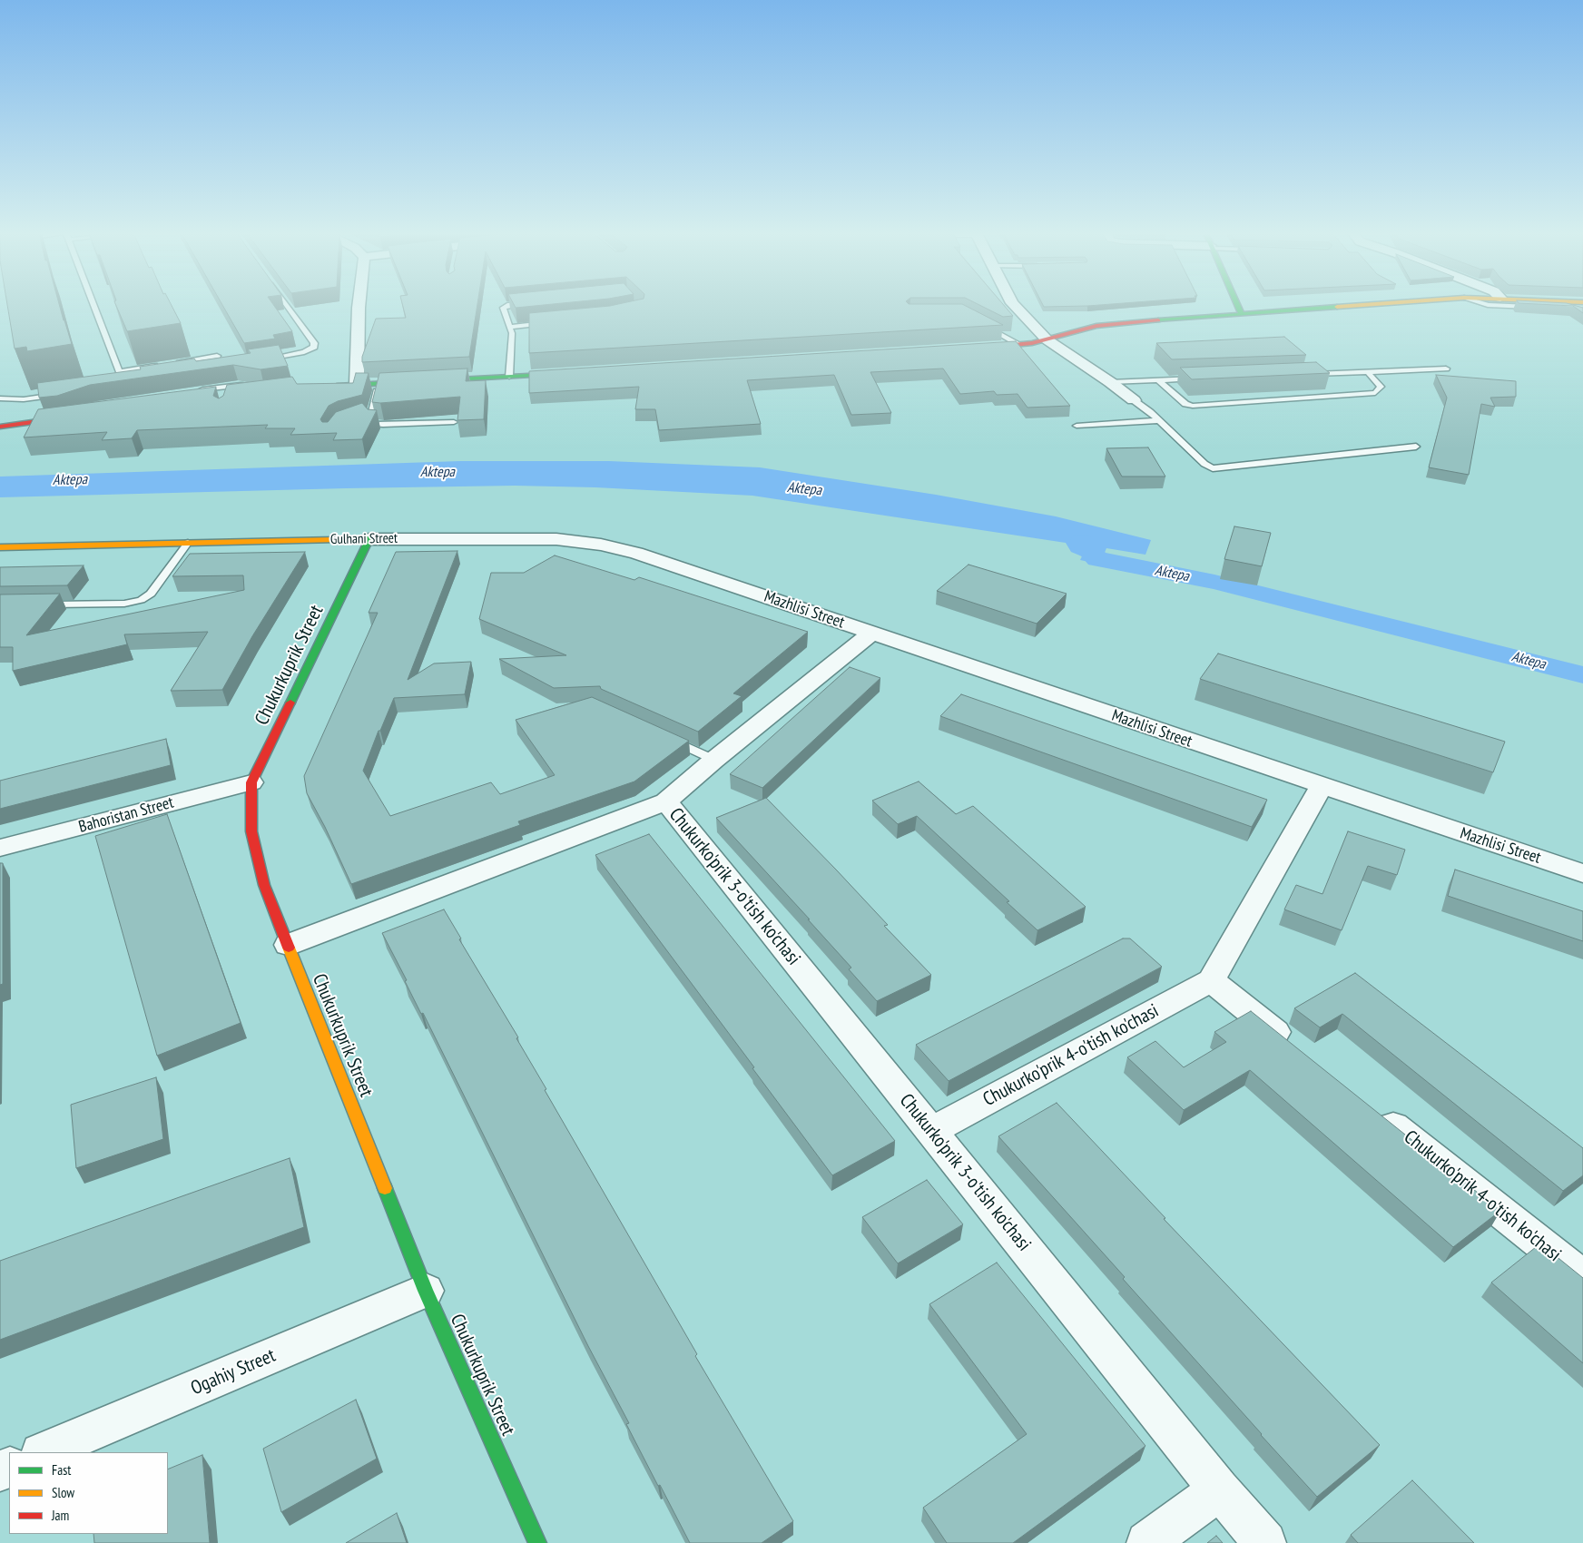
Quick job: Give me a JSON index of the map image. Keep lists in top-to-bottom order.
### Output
{
  "streets": {
    "street": [
      "Gulhani Street",
      "Mazhlisi Street",
      "Chukurkuprik Street",
      "Bahoristan Street",
      "Chukurko'prik 3-o'tish ko'chasi",
      "Chukurko'prik 4-o'tish ko'chasi",
      "Ogahiy Street"
    ]
  },
  "crossings": [
    ["Gulhani Street", "Mazhlisi Street"],
    ["Gulhani Street", "Chukurkuprik Street"],
    ["Gulhani Street", "Chukurko'prik 3-o'tish ko'chasi"],
    ["Mazhlisi Street", "Chukurko'prik 3-o'tish ko'chasi"],
    ["Chukurkuprik Street", "Bahoristan Street"],
    ["Chukurkuprik Street", "Chukurko'prik 3-o'tish ko'chasi"],
    ["Chukurkuprik Street", "Ogahiy Street"],
    ["Chukurko'prik 3-o'tish ko'chasi", "Chukurko'prik 4-o'tish ko'chasi"]
  ],
  "water": ["Aktepa"],
  "legend": ["Fast", "Slow", "Jam"]
}
